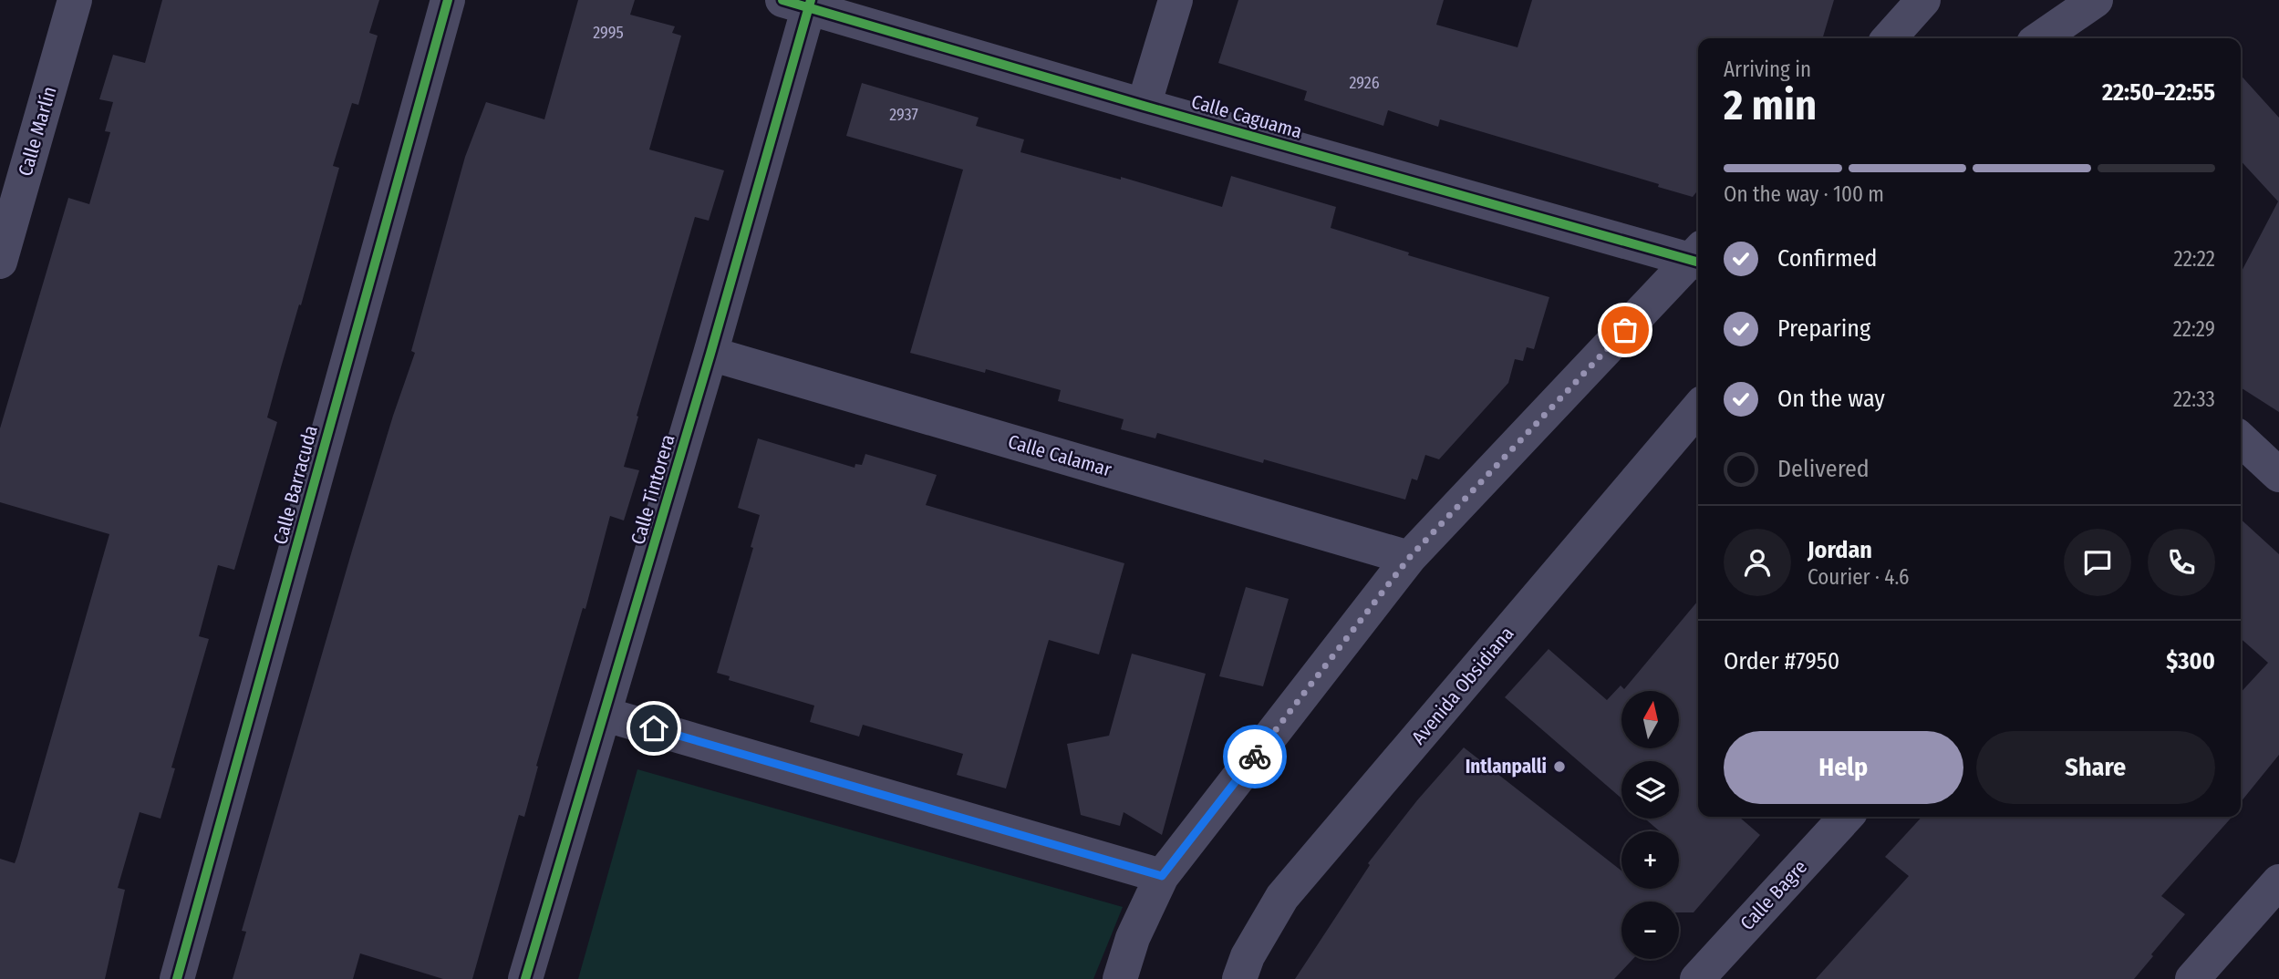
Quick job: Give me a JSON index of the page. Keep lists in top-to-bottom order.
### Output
{
  "streets": {
    "street": [
      "Calle Caguama",
      "Calle Marlín",
      "Calle Calamar",
      "Calle Barracuda",
      "Calle Tintorera",
      "Avenida Obsidiana",
      "Calle Bagre"
    ]
  },
  "crossings": [
    ["Calle Caguama", "Calle Tintorera"],
    ["Calle Calamar", "Calle Tintorera"]
  ],
  "places": ["Intlanpalli"],
  "house_numbers": ["2995", "2926", "2937"],
  "north": "top",
  "page": {
    "heading": ["2 min", "Arriving in", "22:50–22:55"],
    "panel": [
      "Jordan",
      "Courier · 4.6",
      "Order #7950",
      "$300"
    ],
    "bar": "On the way · 100 m",
    "list": [
      ["Confirmed", "22:22"],
      ["Preparing", "22:29"],
      ["On the way", "22:33"],
      "Delivered"
    ],
    "map_buttons": ["+", "−"],
    "buttons": ["Help", "Share"]
  }
}
